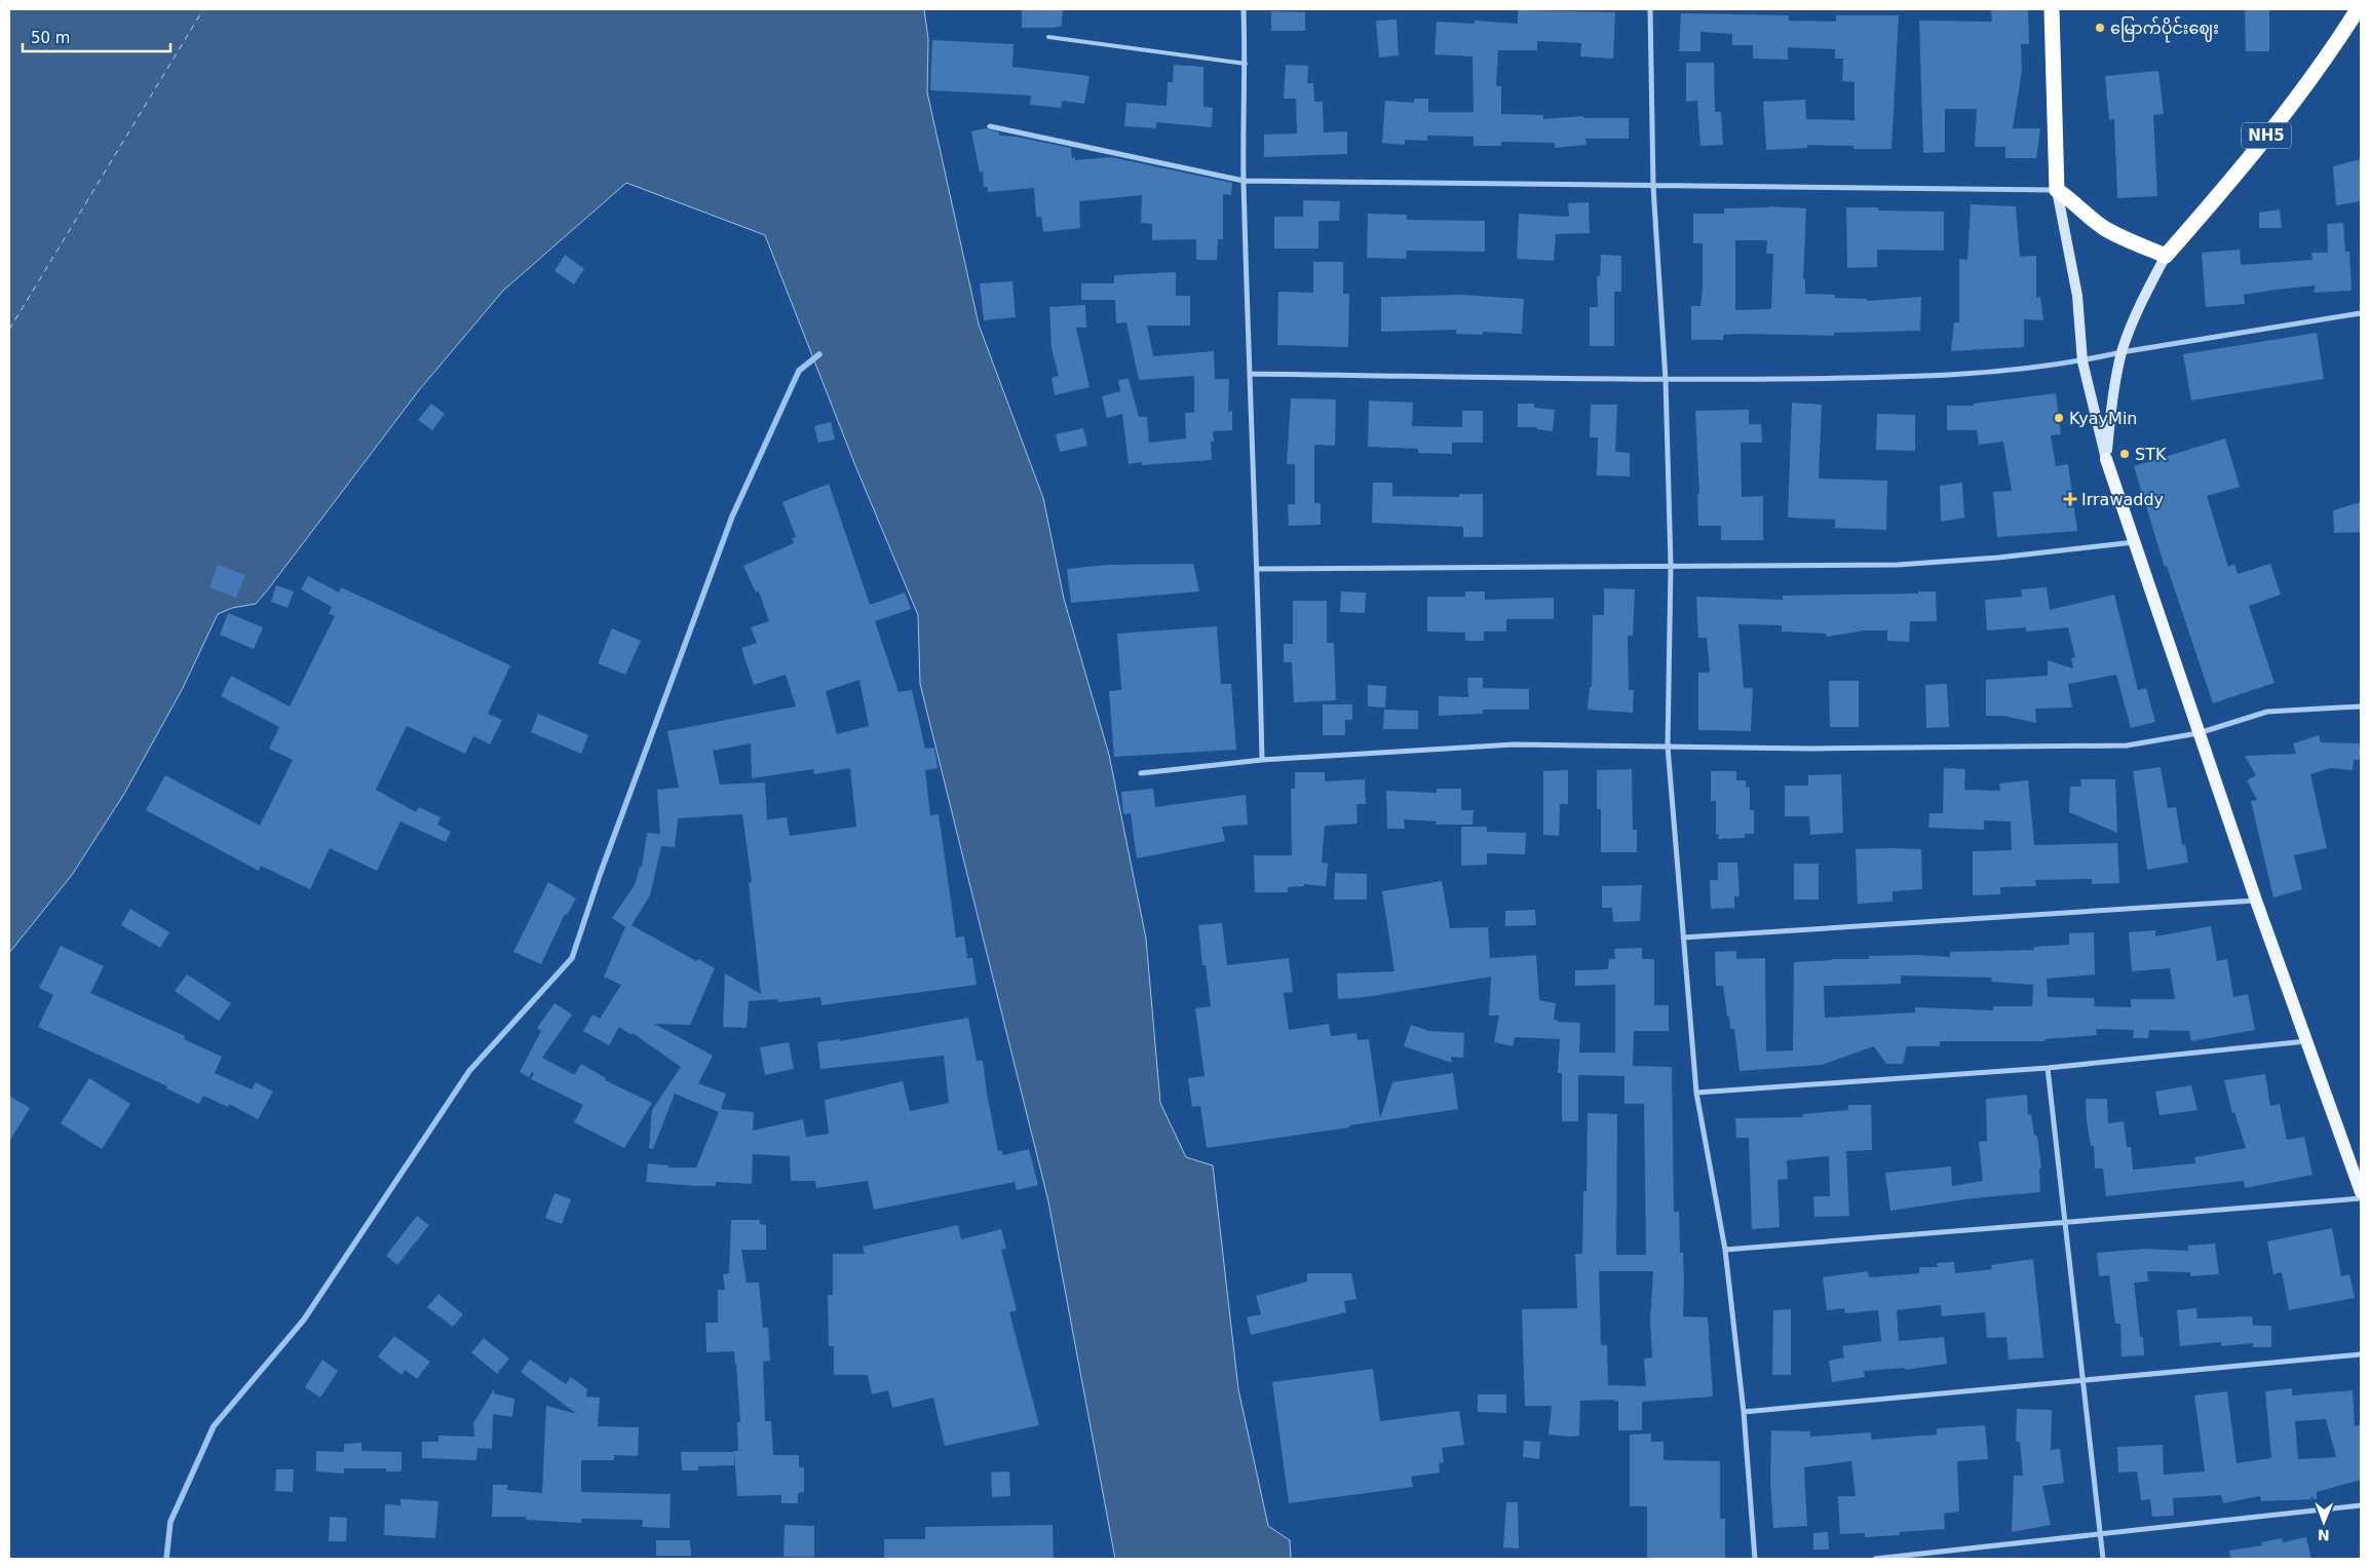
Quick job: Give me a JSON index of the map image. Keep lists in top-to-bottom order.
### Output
{
  "streets": {
    "highway": ["NH5"]
  },
  "places": {
    "other": ["မြောက်ပိုင်းဈေး", "KyayMin", "STK"],
    "health": ["Irrawaddy"]
  },
  "scale_bar": "50 m",
  "north": "bottom"
}
